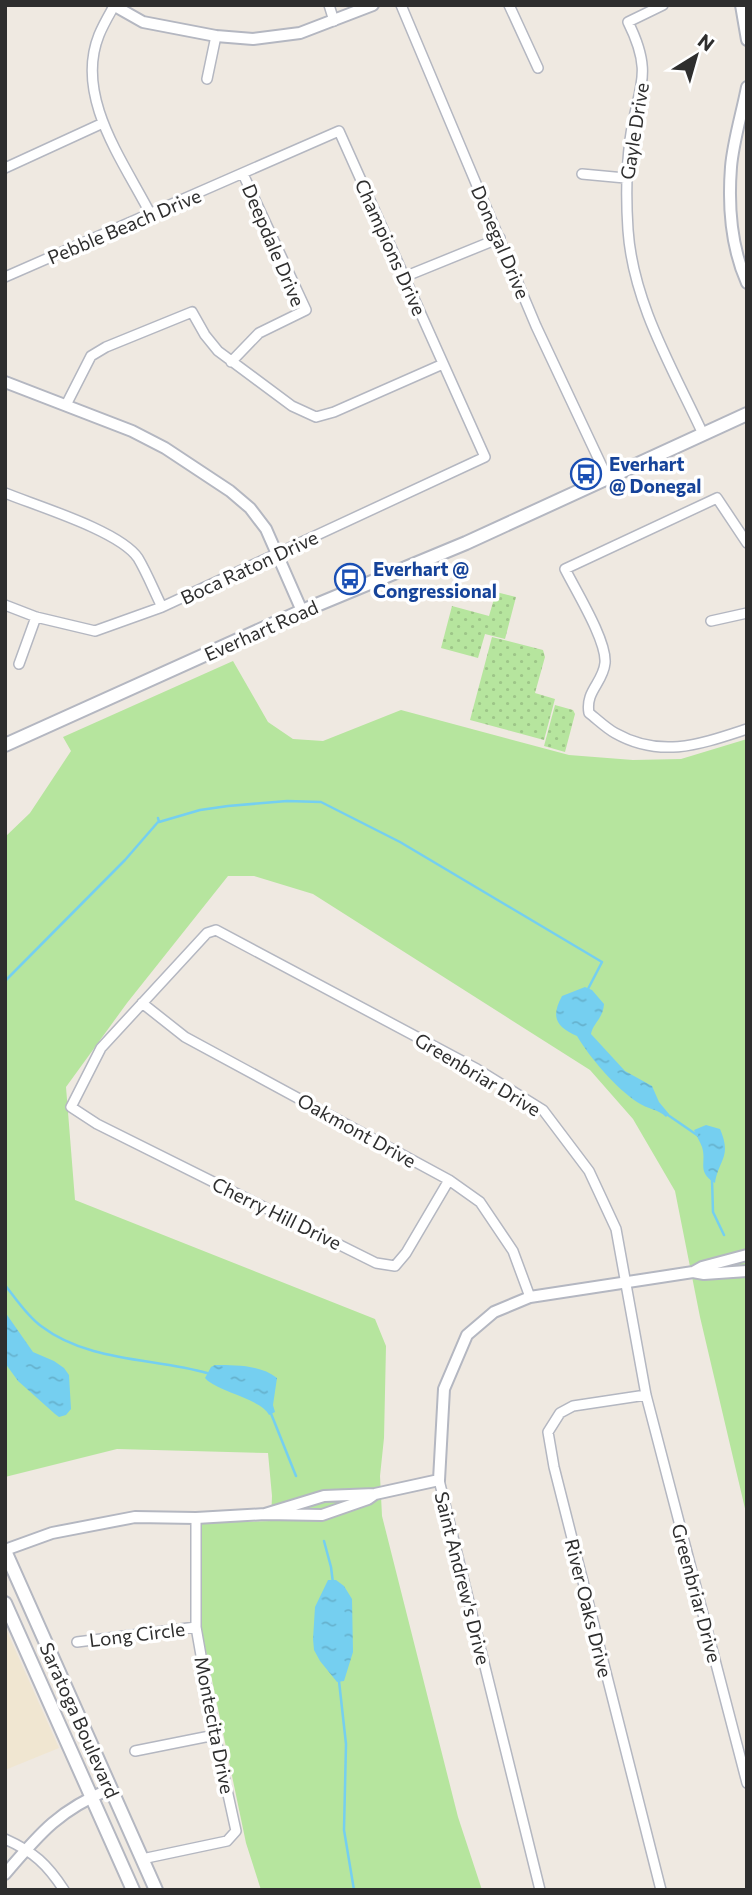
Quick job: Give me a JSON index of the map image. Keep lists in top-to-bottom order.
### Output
{
  "streets": {
    "main road": ["Everhart Road", "Saratoga Boulevard"],
    "street": [
      "Gayle Drive",
      "Pebble Beach Drive",
      "Donegal Drive",
      "Deepdale Drive",
      "Champions Drive",
      "Boca Raton Drive",
      "Greenbriar Drive",
      "Oakmont Drive",
      "Cherry Hill Drive",
      "Saint Andrew's Drive",
      "River Oaks Drive",
      "Long Circle",
      "Montecita Drive"
    ]
  },
  "crossings": [
    ["Gayle Drive", "Everhart Road"],
    ["Pebble Beach Drive", "Deepdale Drive"],
    ["Pebble Beach Drive", "Champions Drive"],
    ["Donegal Drive", "Everhart Road"],
    ["Deepdale Drive", "Champions Drive"],
    ["Champions Drive", "Boca Raton Drive"],
    ["Greenbriar Drive", "Oakmont Drive"],
    ["Greenbriar Drive", "Cherry Hill Drive"],
    ["Greenbriar Drive", "Saint Andrew's Drive"],
    ["Greenbriar Drive", "River Oaks Drive"],
    ["Oakmont Drive", "Cherry Hill Drive"],
    ["Oakmont Drive", "Saint Andrew's Drive"],
    ["Long Circle", "Montecita Drive"],
    ["Saratoga Boulevard", "Montecita Drive"]
  ],
  "places": {
    "bus stop": ["Everhart @ Donegal", "Everhart @ Congressional"]
  },
  "north": "top right"
}
